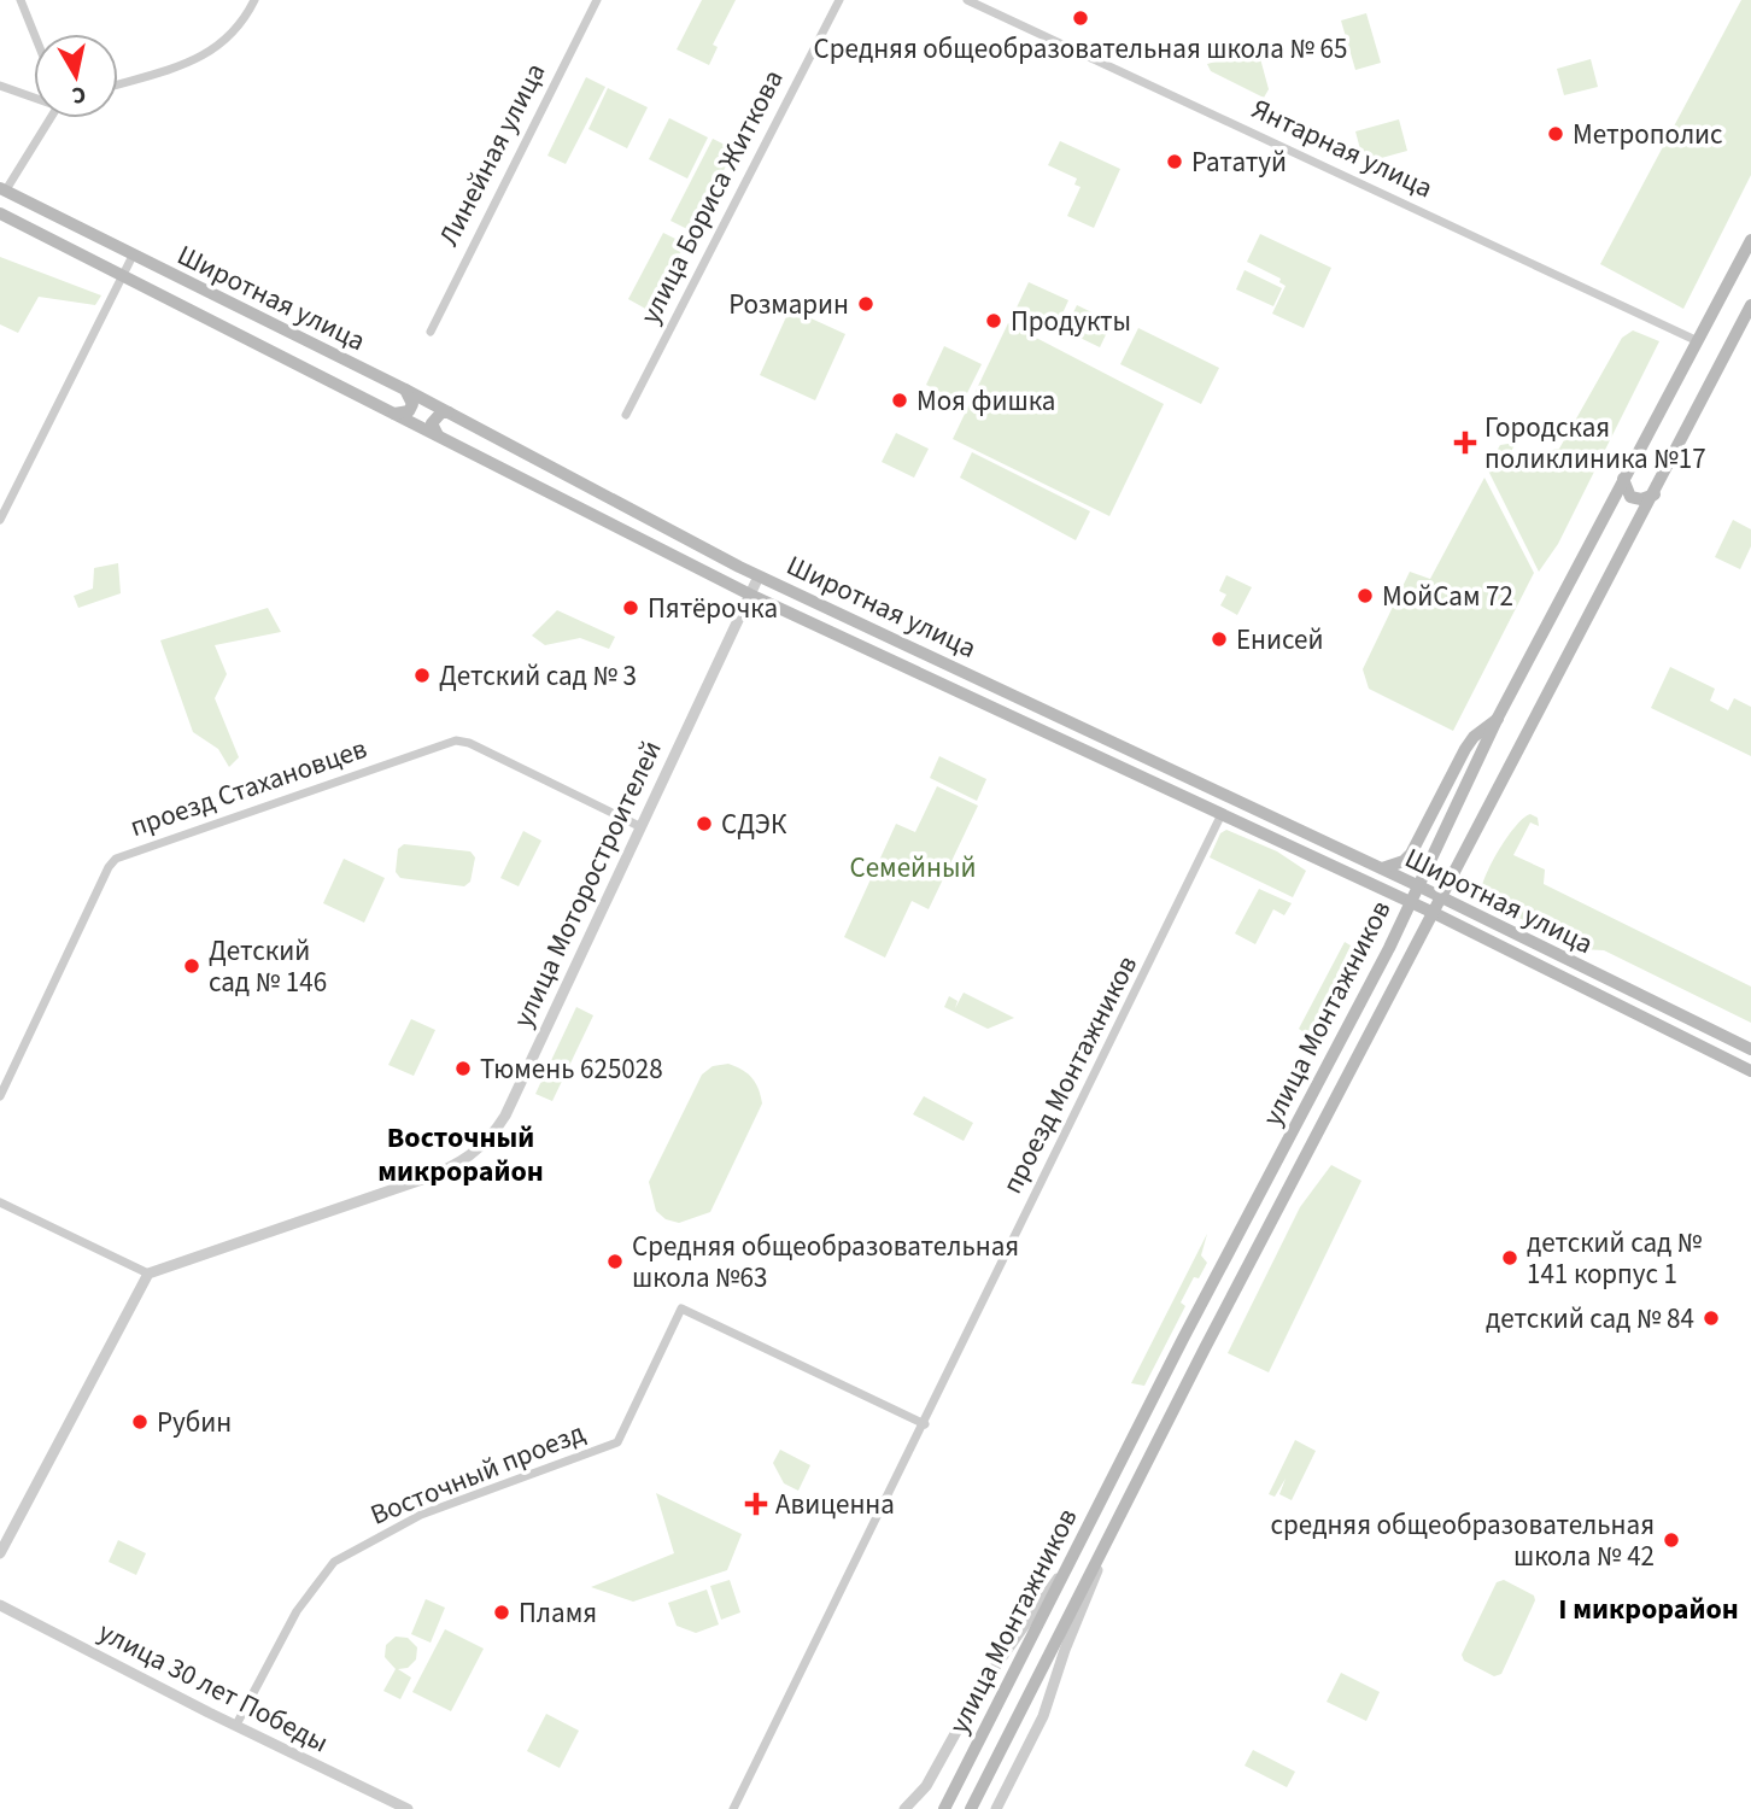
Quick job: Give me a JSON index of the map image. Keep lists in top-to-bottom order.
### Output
{
  "streets": {
    "main road": ["Широтная улица", "улица Монтажников"],
    "street": [
      "Янтарная улица",
      "Линейная улица",
      "улица Бориса Житкова",
      "проезд Стахановцев",
      "улица Моторостроителей",
      "проезд Монтажников",
      "Восточный проезд",
      "улица 30 лет Победы"
    ]
  },
  "crossings": [
    ["Янтарная улица", "улица Монтажников"],
    ["Широтная улица", "улица Моторостроителей"],
    ["Широтная улица", "улица Монтажников"],
    ["Широтная улица", "проезд Монтажников"],
    ["проезд Стахановцев", "улица Моторостроителей"],
    ["проезд Монтажников", "Восточный проезд"],
    ["Восточный проезд", "улица 30 лет Победы"]
  ],
  "districts": ["Восточный микрорайон", "I микрорайон"],
  "parks": ["Семейный"],
  "places": {
    "other": [
      "Средняя общеобразовательная школа № 65",
      "Метрополис",
      "Рататуй",
      "Розмарин",
      "Продукты",
      "Моя фишка",
      "МойСам 72",
      "Пятёрочка",
      "Енисей",
      "Детский сад № 3",
      "СДЭК",
      "Детский сад № 146",
      "Тюмень 625028",
      "детский сад № 141 корпус 1",
      "Средняя общеобразовательная школа №63",
      "детский сад № 84",
      "Рубин",
      "средняя общеобразовательная школа № 42",
      "Пламя"
    ],
    "health": ["Городская поликлиника №17", "Авиценна"]
  },
  "north": "bottom"
}
